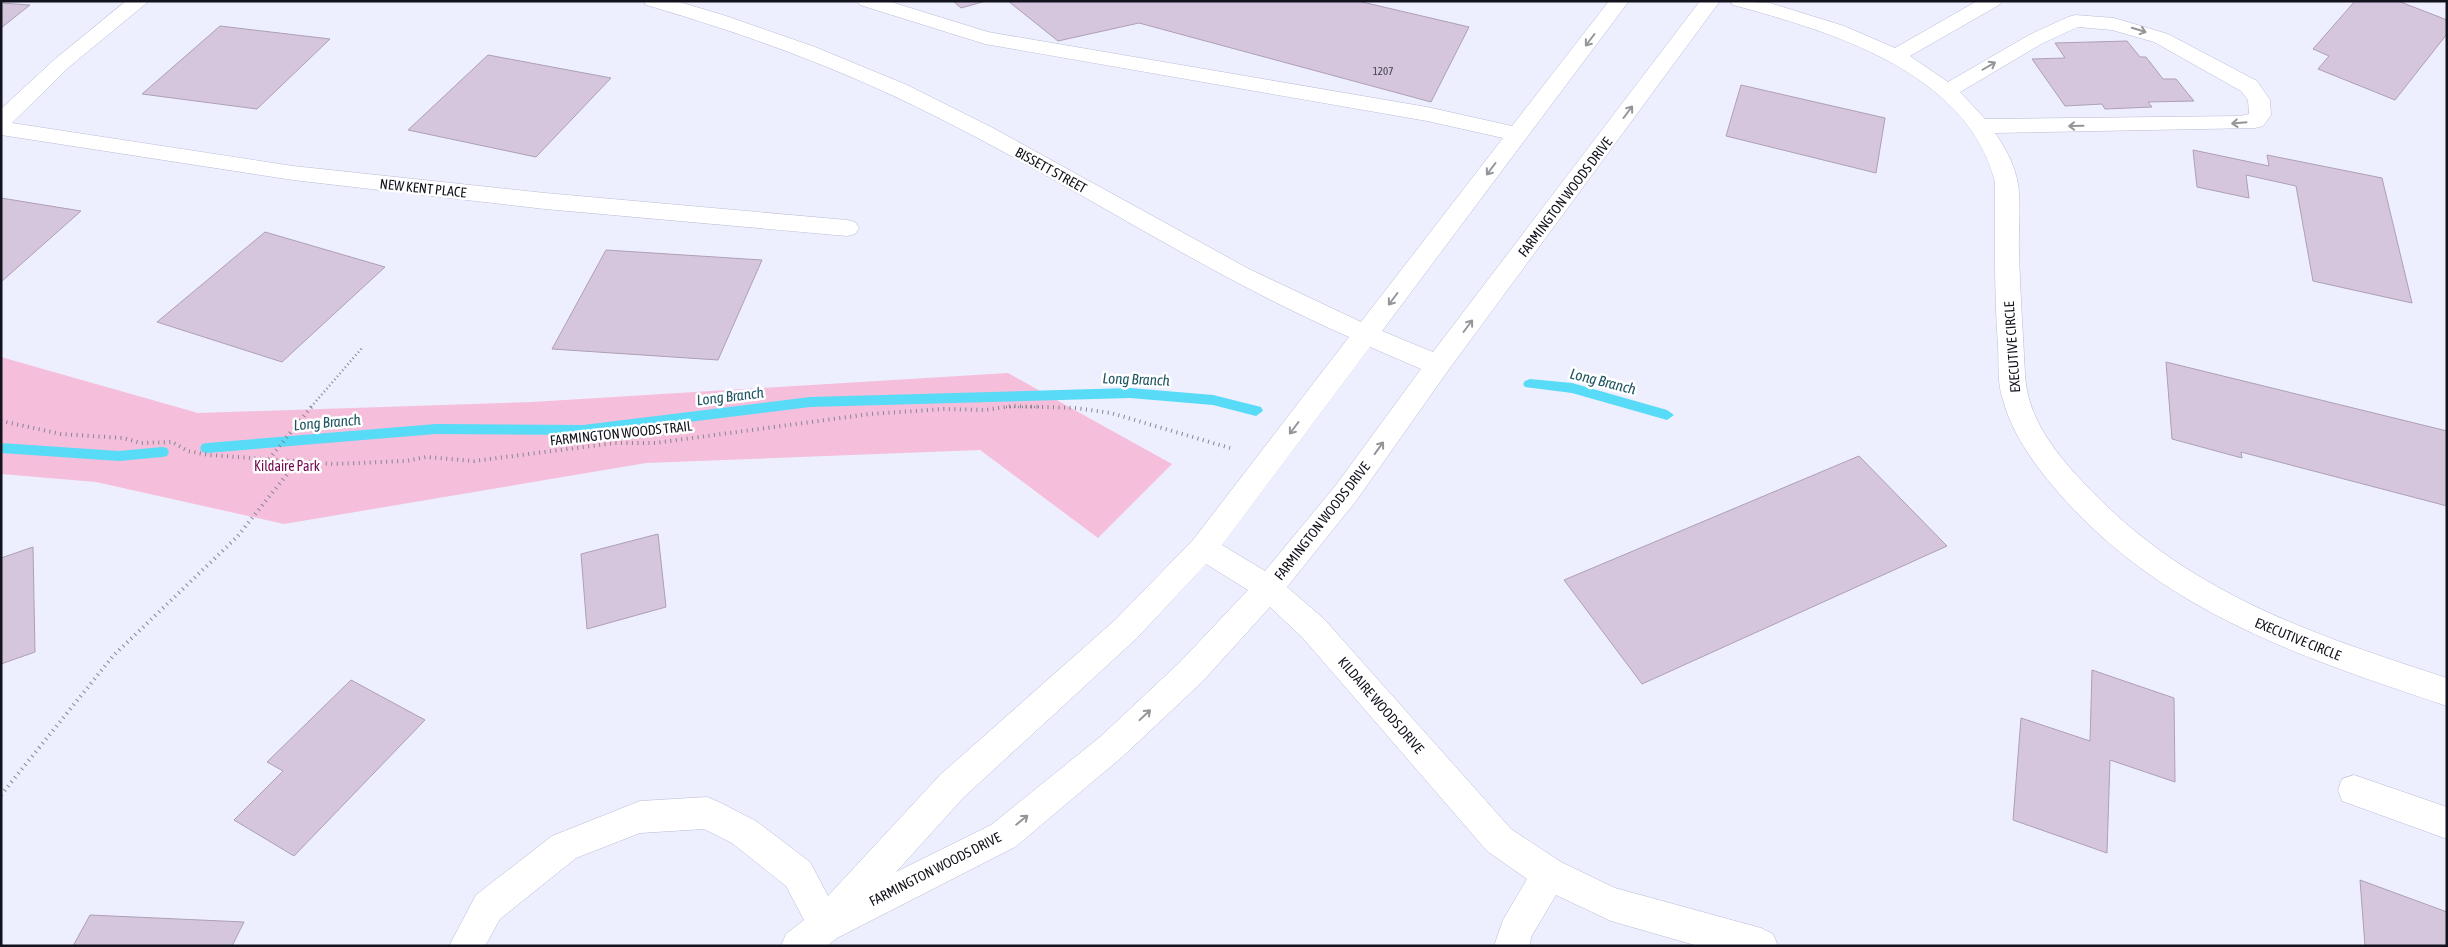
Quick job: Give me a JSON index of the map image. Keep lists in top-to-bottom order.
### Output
{
  "streets": {
    "street": [
      "BISSETT STREET",
      "NEW KENT PLACE",
      "FARMINGTON WOODS DRIVE",
      "EXECUTIVE CIRCLE",
      "KILDAIRE WOODS DRIVE"
    ],
    "path": ["FARMINGTON WOODS TRAIL"]
  },
  "crossings": [
    ["BISSETT STREET", "FARMINGTON WOODS DRIVE"],
    ["FARMINGTON WOODS DRIVE", "KILDAIRE WOODS DRIVE"]
  ],
  "water": ["Long Branch"],
  "parks": ["Kildaire Park"],
  "house_numbers": ["1207"]
}
